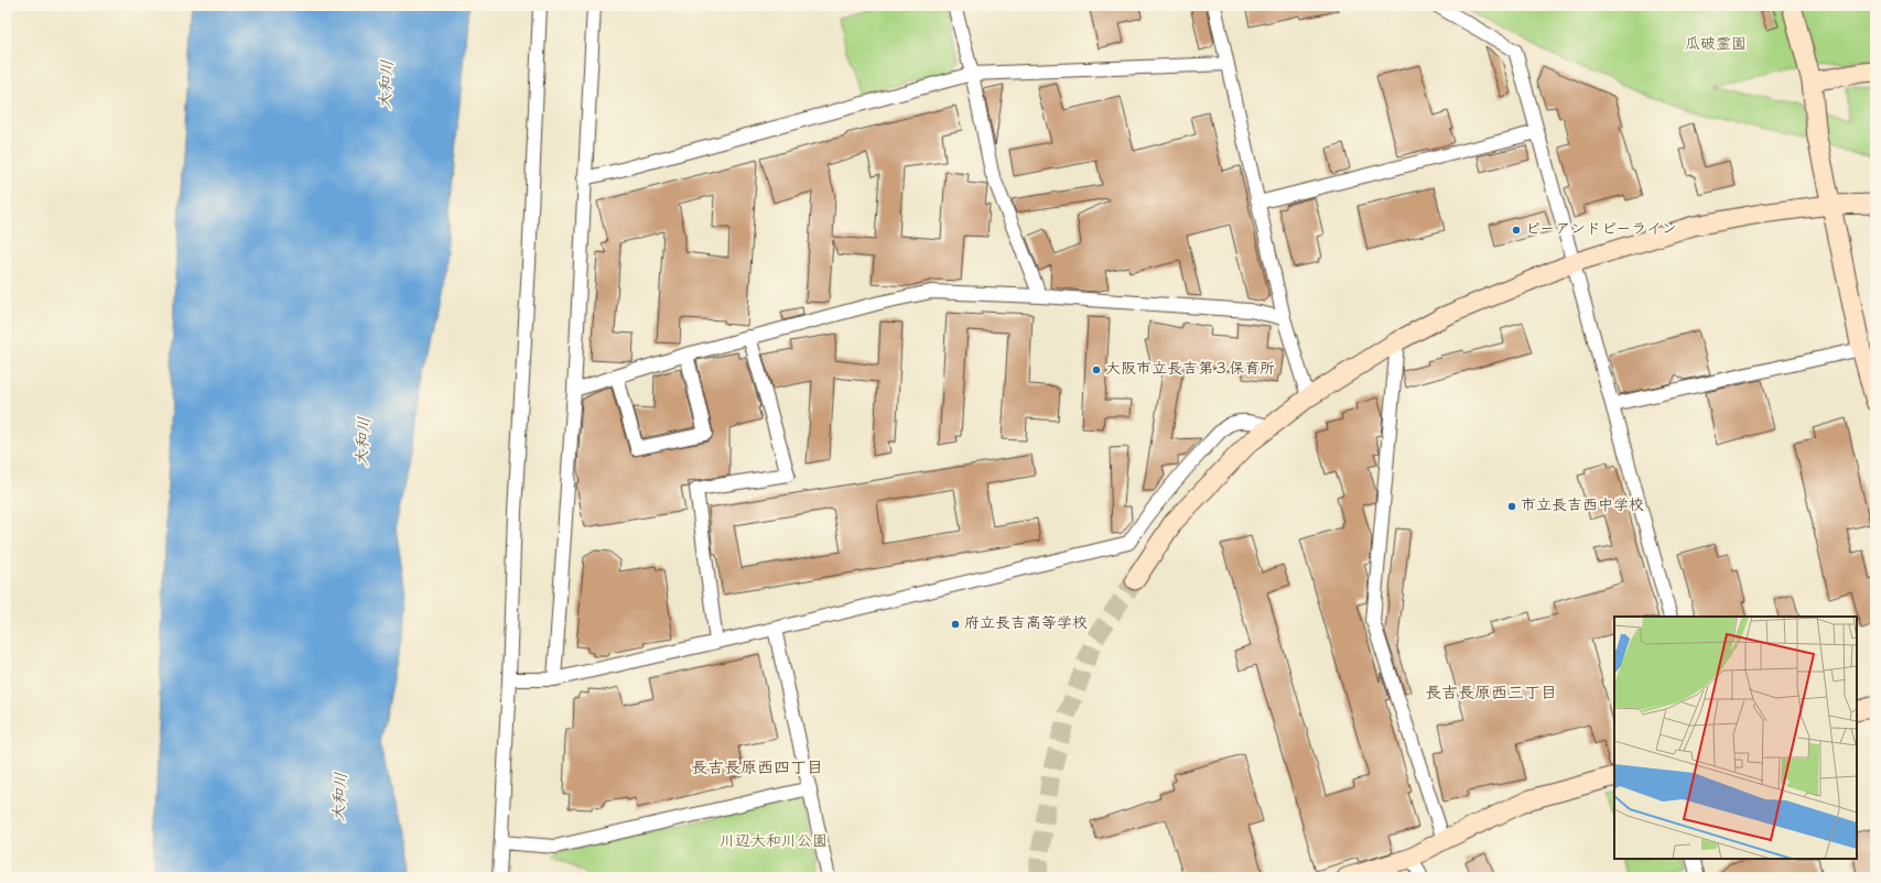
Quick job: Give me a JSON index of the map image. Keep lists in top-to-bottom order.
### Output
{
  "districts": ["長吉長原西三丁目", "長吉長原西四丁目"],
  "water": ["大和川"],
  "parks": ["瓜破霊園", "川辺大和川公園"],
  "places": [
    "ピーアンドピーライン",
    "大阪市立長吉第３保育所",
    "市立長吉西中学校",
    "府立長吉高等学校"
  ]
}
